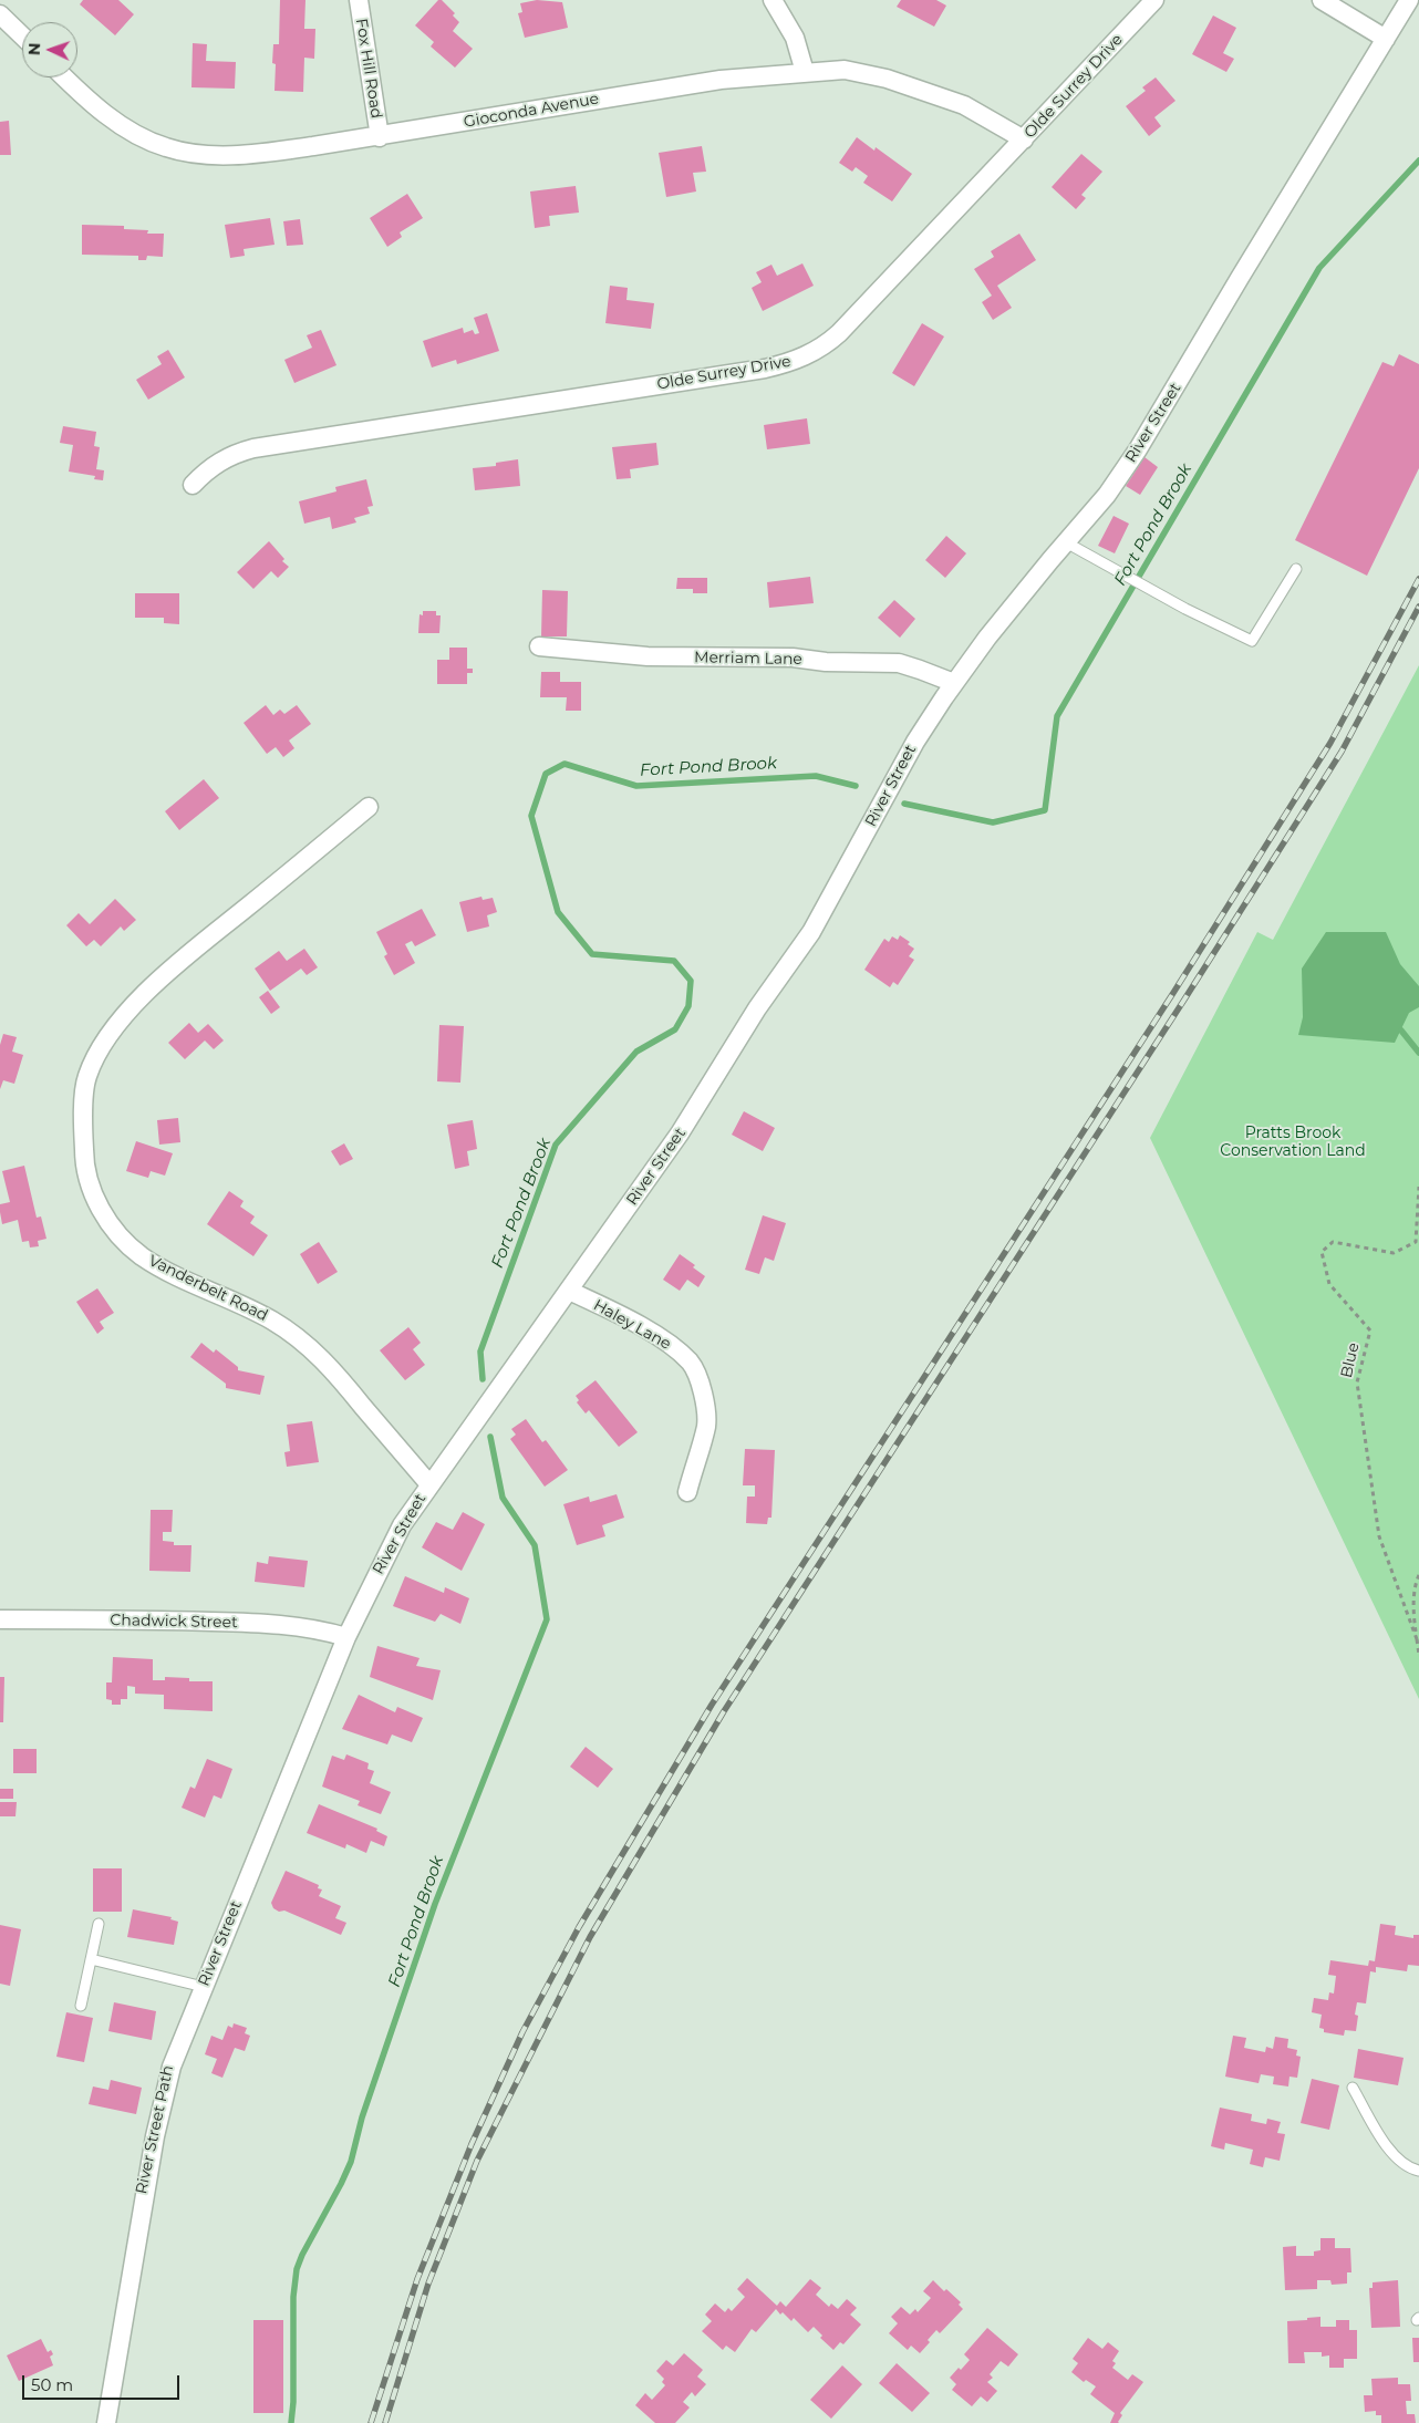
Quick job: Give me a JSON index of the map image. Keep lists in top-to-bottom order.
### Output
{
  "streets": {
    "street": [
      "Fox Hill Road",
      "Olde Surrey Drive",
      "Gioconda Avenue",
      "River Street",
      "Merriam Lane",
      "Vanderbelt Road",
      "Haley Lane",
      "Chadwick Street"
    ],
    "path": ["Blue"]
  },
  "crossings": [
    ["Fox Hill Road", "Gioconda Avenue"],
    ["Olde Surrey Drive", "Gioconda Avenue"],
    ["River Street", "Merriam Lane"],
    ["River Street", "Vanderbelt Road"],
    ["River Street", "Haley Lane"],
    ["River Street", "Chadwick Street"]
  ],
  "water": ["Fort Pond Brook"],
  "parks": ["Pratts Brook Conservation Land"],
  "scale_bar": "50 m",
  "north": "left"
}
